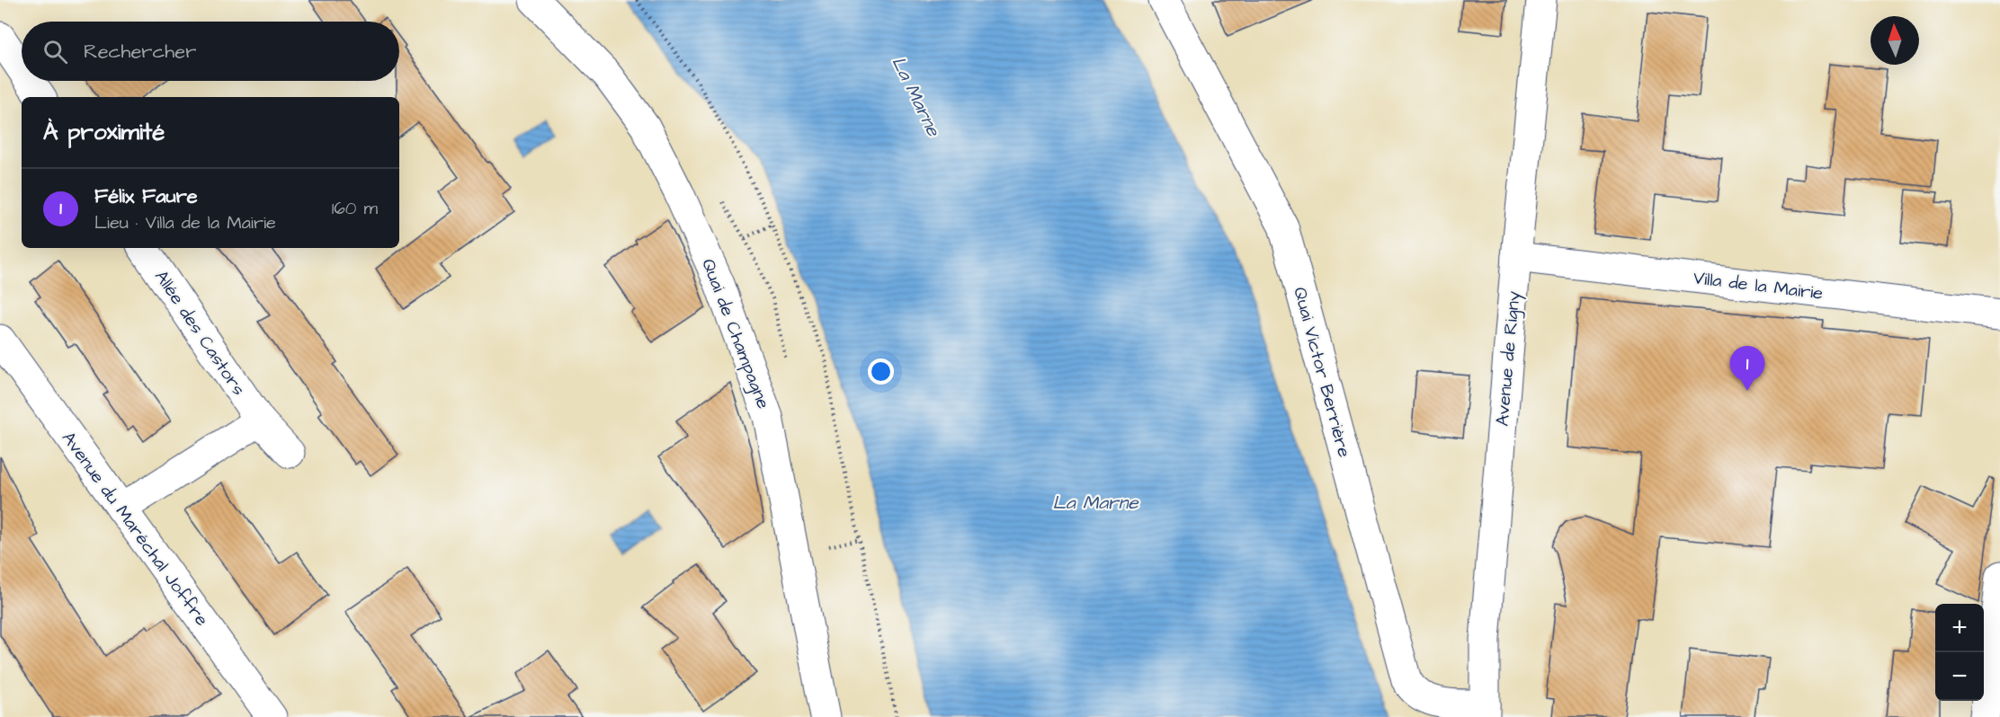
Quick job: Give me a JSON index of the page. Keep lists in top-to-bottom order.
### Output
{
  "streets": {
    "street": [
      "Villa de la Mairie",
      "Allée des Castors",
      "Quai de Champagne",
      "Avenue de Rigny",
      "Quai Victor Berrière",
      "Avenue du Maréchal Joffre"
    ]
  },
  "crossings": [
    ["Villa de la Mairie", "Avenue de Rigny"],
    ["Avenue de Rigny", "Quai Victor Berrière"]
  ],
  "water": ["La Marne"],
  "north": "top",
  "page": {
    "search": "Rechercher",
    "heading": "À proximité",
    "list": [
      {
        "mark": "1",
        "name": "Félix Faure",
        "note": "Lieu · Villa de la Mairie",
        "value": "160 m"
      }
    ],
    "pins": "1",
    "map_buttons": ["+", "−"]
  }
}
